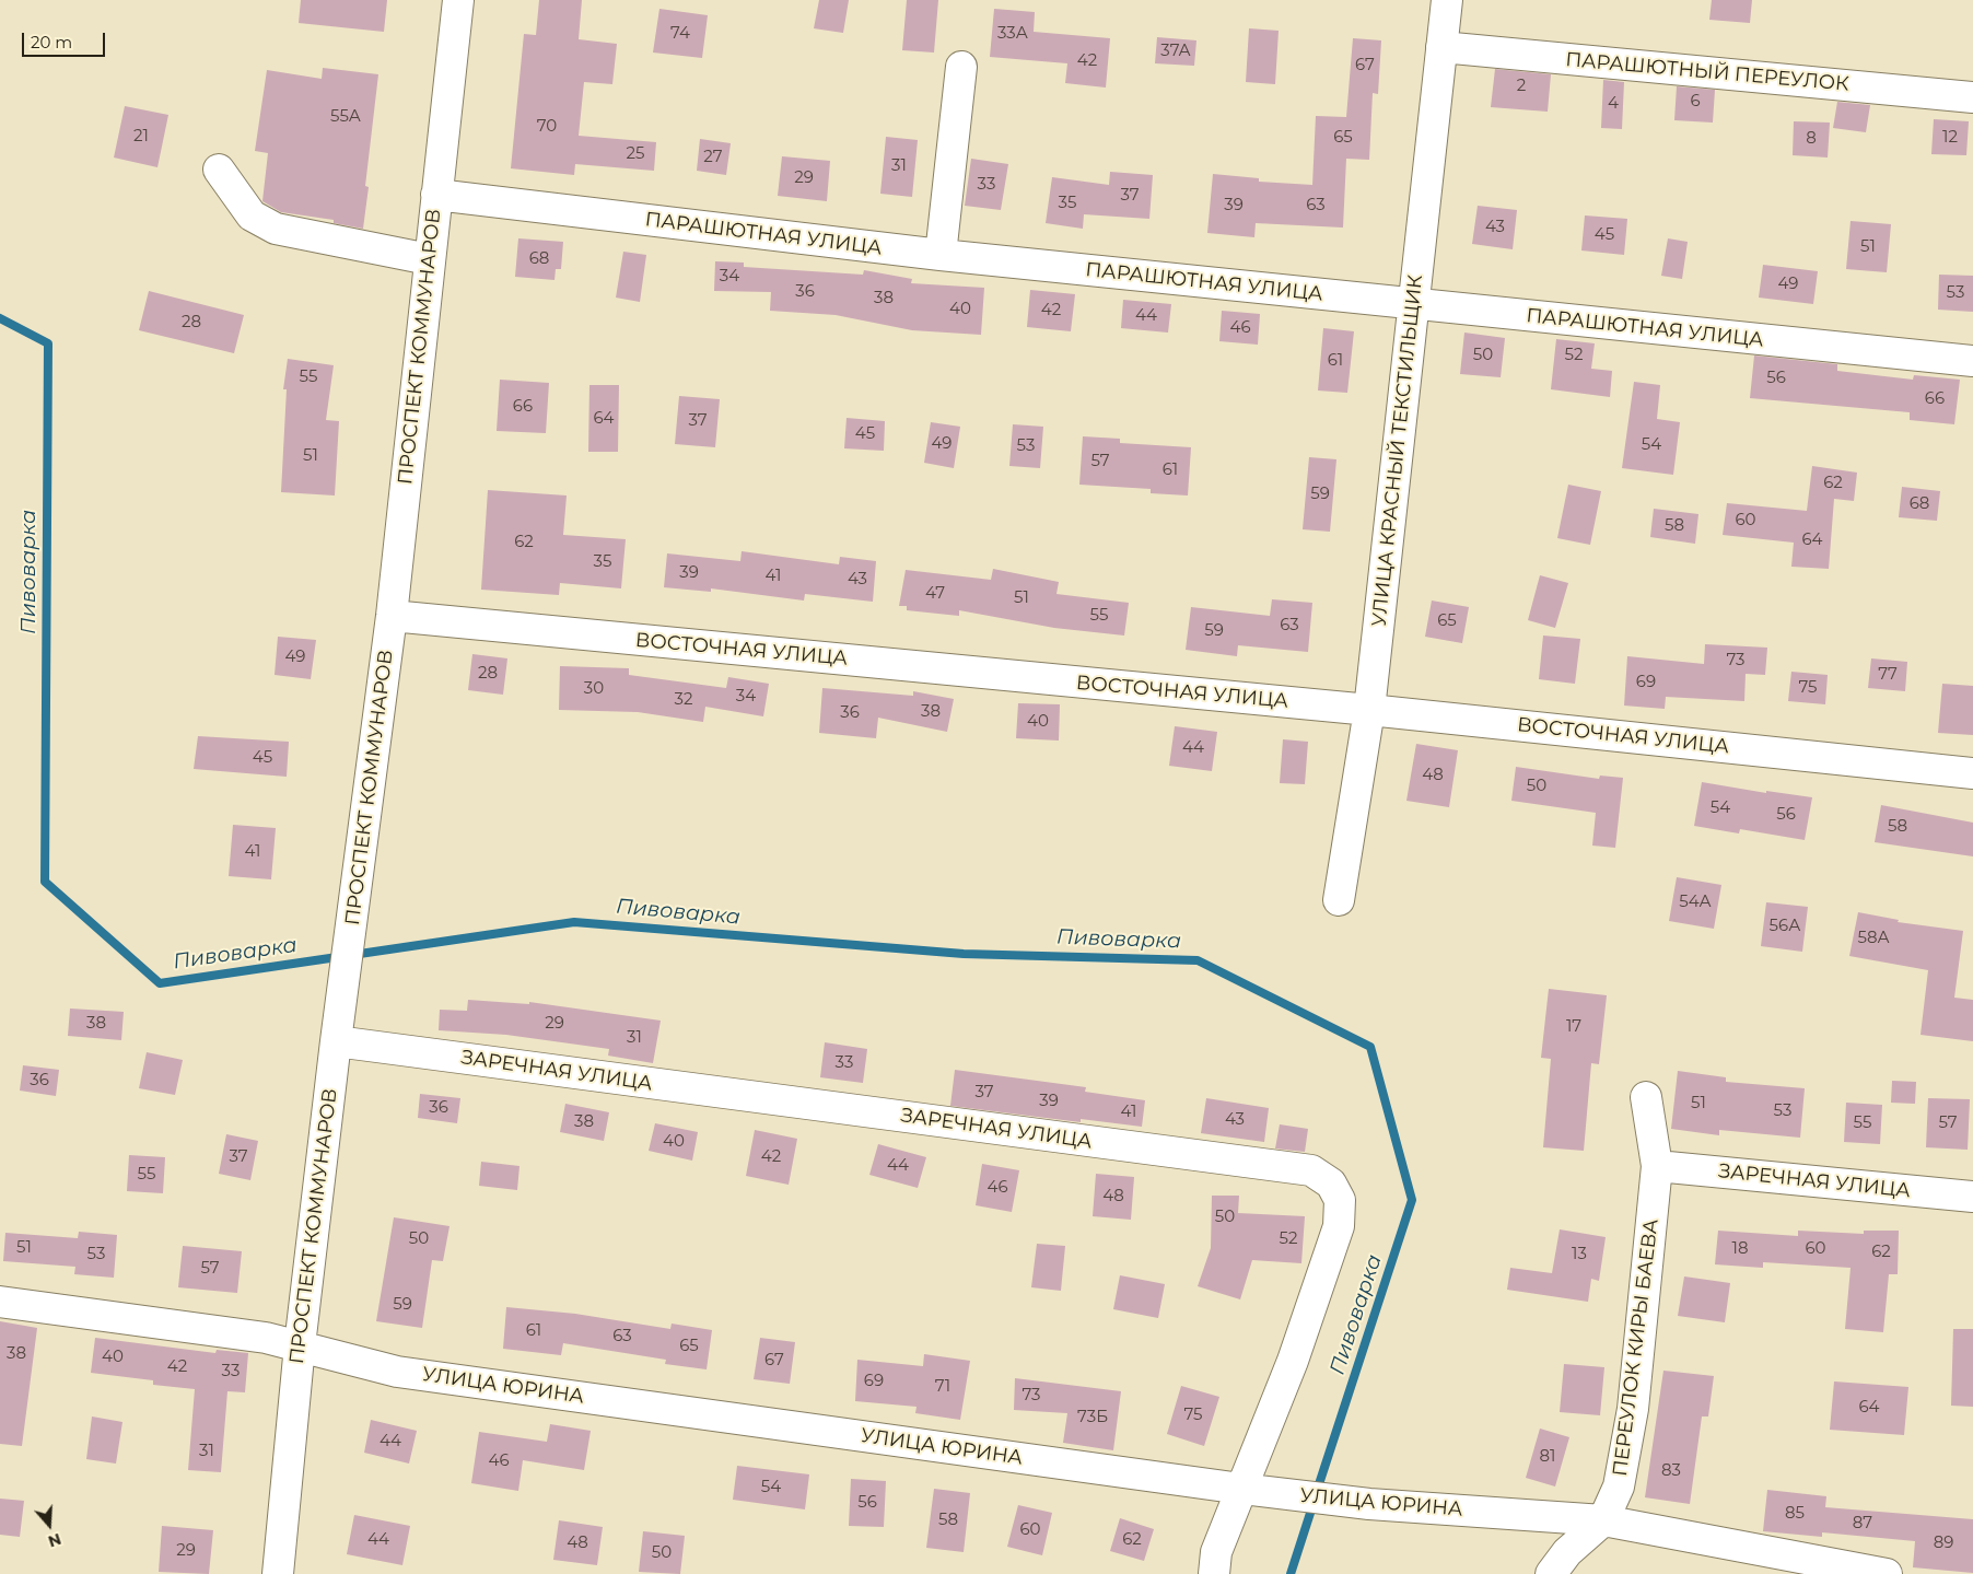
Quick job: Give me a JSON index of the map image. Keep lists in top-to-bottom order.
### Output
{
  "streets": {
    "street": [
      "ПАРАШЮТНЫЙ ПЕРЕУЛОК",
      "ПАРАШЮТНАЯ УЛИЦА",
      "ПРОСПЕКТ КОММУНАРОВ",
      "УЛИЦА КРАСНЫЙ ТЕКСТИЛЬЩИК",
      "ВОСТОЧНАЯ УЛИЦА",
      "ЗАРЕЧНАЯ УЛИЦА",
      "ПЕРЕУЛОК КИРЫ БАЕВА",
      "УЛИЦА ЮРИНА"
    ]
  },
  "crossings": [
    ["ПАРАШЮТНЫЙ ПЕРЕУЛОК", "УЛИЦА КРАСНЫЙ ТЕКСТИЛЬЩИК"],
    ["ПАРАШЮТНАЯ УЛИЦА", "ПРОСПЕКТ КОММУНАРОВ"],
    ["ПАРАШЮТНАЯ УЛИЦА", "УЛИЦА КРАСНЫЙ ТЕКСТИЛЬЩИК"],
    ["ПРОСПЕКТ КОММУНАРОВ", "ВОСТОЧНАЯ УЛИЦА"],
    ["ПРОСПЕКТ КОММУНАРОВ", "ЗАРЕЧНАЯ УЛИЦА"],
    ["ПРОСПЕКТ КОММУНАРОВ", "УЛИЦА ЮРИНА"],
    ["УЛИЦА КРАСНЫЙ ТЕКСТИЛЬЩИК", "ВОСТОЧНАЯ УЛИЦА"],
    ["ЗАРЕЧНАЯ УЛИЦА", "ПЕРЕУЛОК КИРЫ БАЕВА"],
    ["ЗАРЕЧНАЯ УЛИЦА", "УЛИЦА ЮРИНА"],
    ["ПЕРЕУЛОК КИРЫ БАЕВА", "УЛИЦА ЮРИНА"]
  ],
  "water": ["Пивоварка"],
  "house_numbers": [
    "74",
    "33А",
    "37А",
    "42",
    "67",
    "2",
    "6",
    "4",
    "55А",
    "70",
    "21",
    "65",
    "12",
    "8",
    "25",
    "27",
    "31",
    "29",
    "33",
    "37",
    "35",
    "39",
    "63",
    "43",
    "45",
    "51",
    "68",
    "34",
    "49",
    "36",
    "53",
    "38",
    "40",
    "42",
    "44",
    "28",
    "46",
    "50",
    "52",
    "61",
    "55",
    "56",
    "66",
    "66",
    "64",
    "37",
    "45",
    "49",
    "54",
    "53",
    "51",
    "57",
    "61",
    "62",
    "59",
    "68",
    "60",
    "58",
    "64",
    "62",
    "35",
    "39",
    "41",
    "43",
    "47",
    "51",
    "55",
    "65",
    "63",
    "59",
    "49",
    "73",
    "28",
    "77",
    "69",
    "75",
    "30",
    "34",
    "32",
    "38",
    "36",
    "40",
    "44",
    "45",
    "48",
    "50",
    "54",
    "56",
    "58",
    "41",
    "54А",
    "56А",
    "58А",
    "38",
    "29",
    "17",
    "31",
    "33",
    "36",
    "37",
    "39",
    "51",
    "36",
    "53",
    "41",
    "43",
    "38",
    "55",
    "57",
    "40",
    "37",
    "42",
    "44",
    "55",
    "46",
    "48",
    "50",
    "50",
    "52",
    "51",
    "18",
    "60",
    "62",
    "53",
    "13",
    "57",
    "59",
    "61",
    "63",
    "65",
    "38",
    "40",
    "67",
    "42",
    "33",
    "69",
    "71",
    "73",
    "64",
    "75",
    "73Б",
    "44",
    "31",
    "81",
    "46",
    "83",
    "54",
    "56",
    "85",
    "58",
    "87",
    "60",
    "44",
    "62",
    "48",
    "89",
    "29",
    "50"
  ],
  "scale_bar": "20 m",
  "north": "bottom"
}
